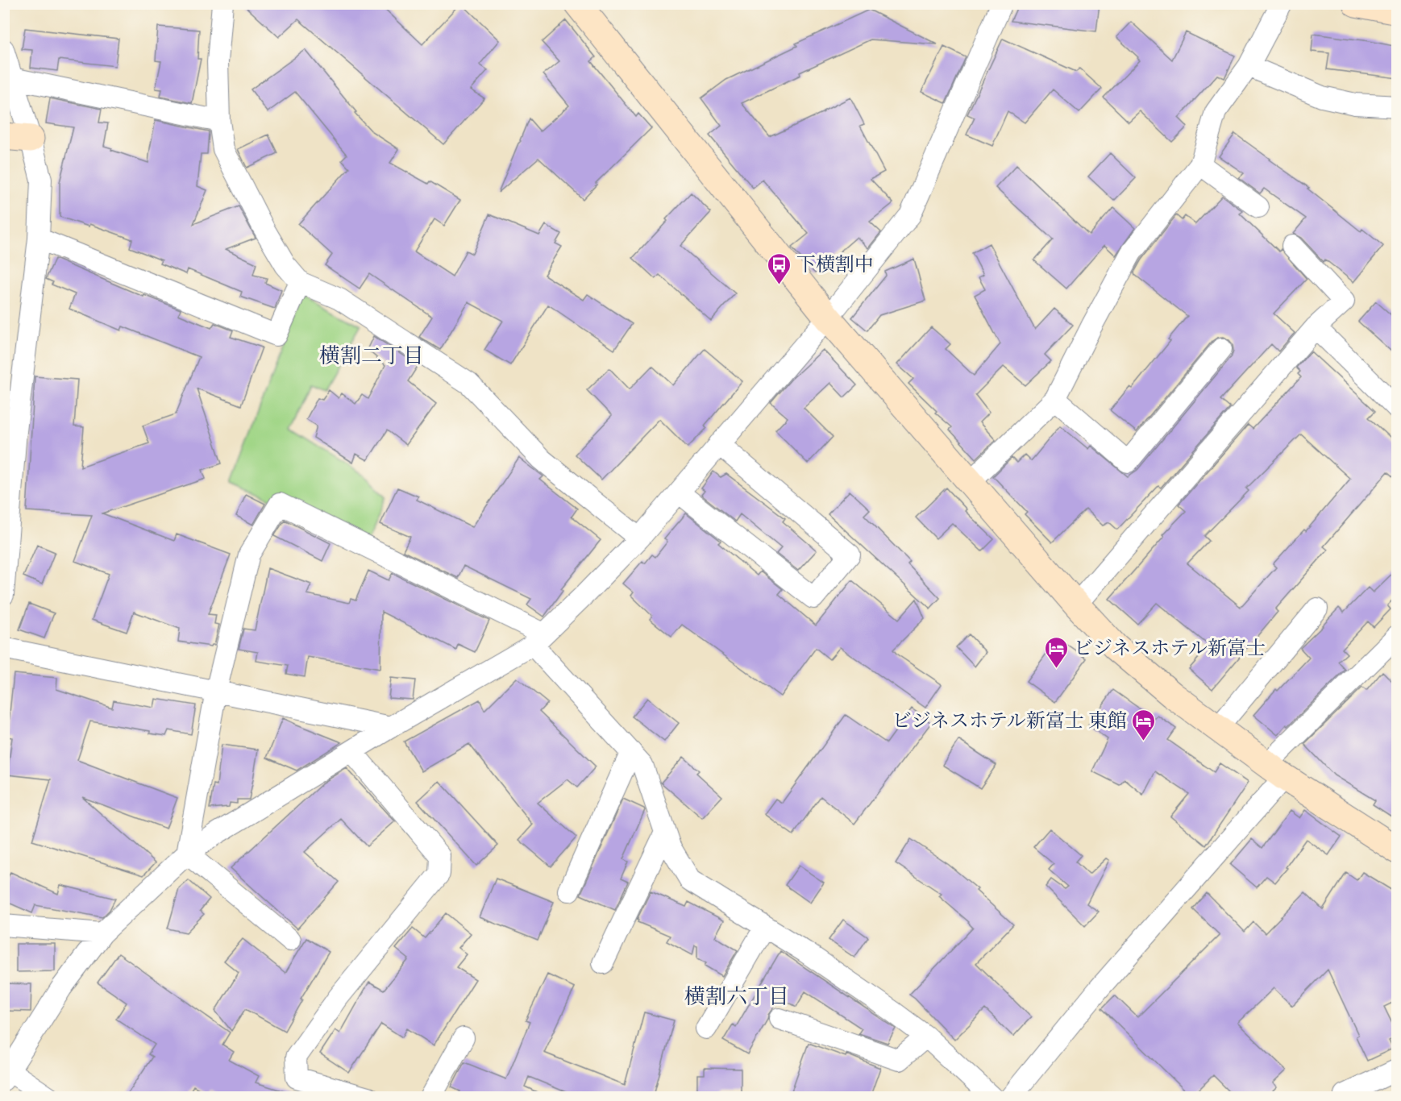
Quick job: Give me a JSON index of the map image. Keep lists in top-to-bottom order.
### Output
{
  "districts": ["横割二丁目", "横割六丁目"],
  "places": {
    "bus stop": ["下横割中"],
    "hotel": ["ビジネスホテル新富士", "ビジネスホテル新富士 東館"]
  }
}
